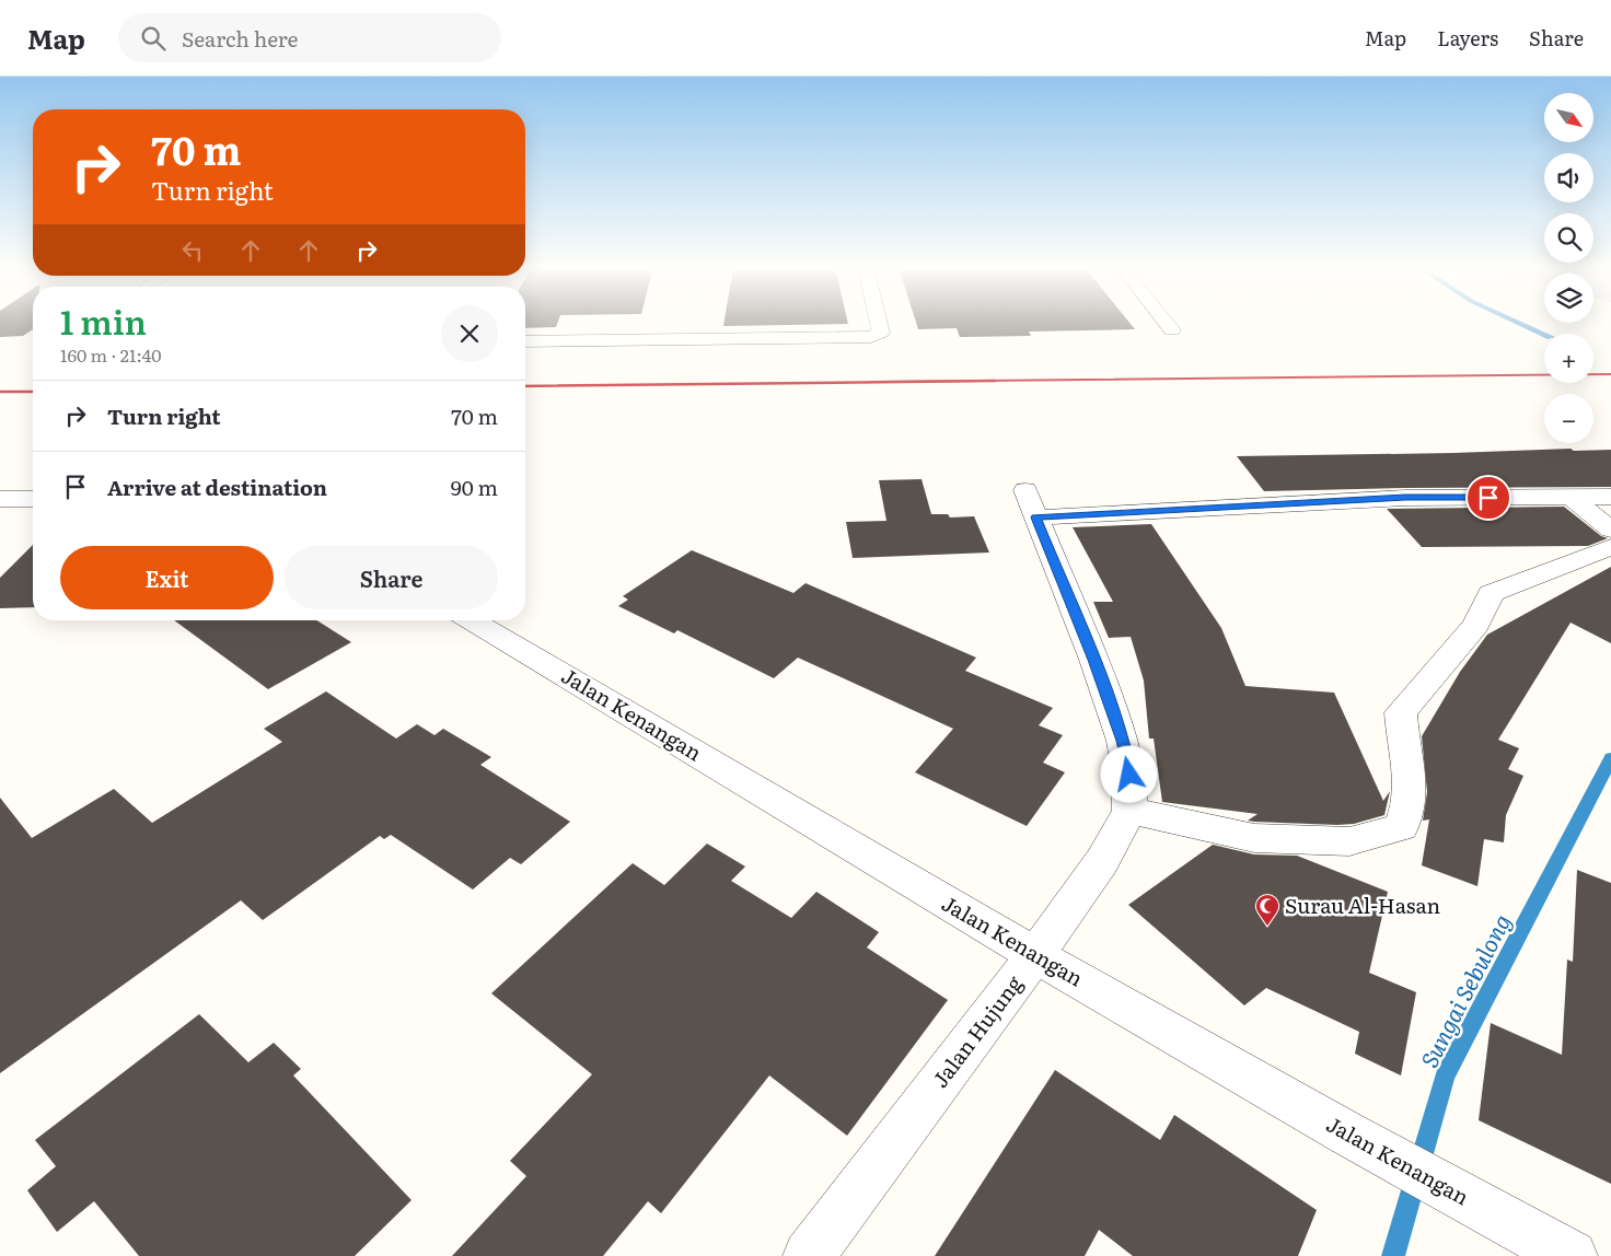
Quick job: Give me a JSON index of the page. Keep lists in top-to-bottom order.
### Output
{
  "streets": {
    "street": ["Jalan Kenangan", "Jalan Hujung"]
  },
  "crossings": [
    ["Jalan Kenangan", "Jalan Hujung"]
  ],
  "water": ["Sungai Sebulong"],
  "places": {
    "mosque": ["Surau Al-Hasan"]
  },
  "north": "bottom right",
  "page": {
    "header": "Map",
    "search": "Search here",
    "nav": ["Map", "Layers", "Share"],
    "map_buttons": ["+", "−"],
    "turn": ["70 m", "Turn right"],
    "heading": ["1 min", "160 m · 21:40"],
    "list": [
      {
        "name": "Turn right",
        "value": "70 m"
      },
      {
        "name": "Arrive at destination",
        "value": "90 m"
      }
    ],
    "buttons": ["Exit", "Share"]
  }
}
